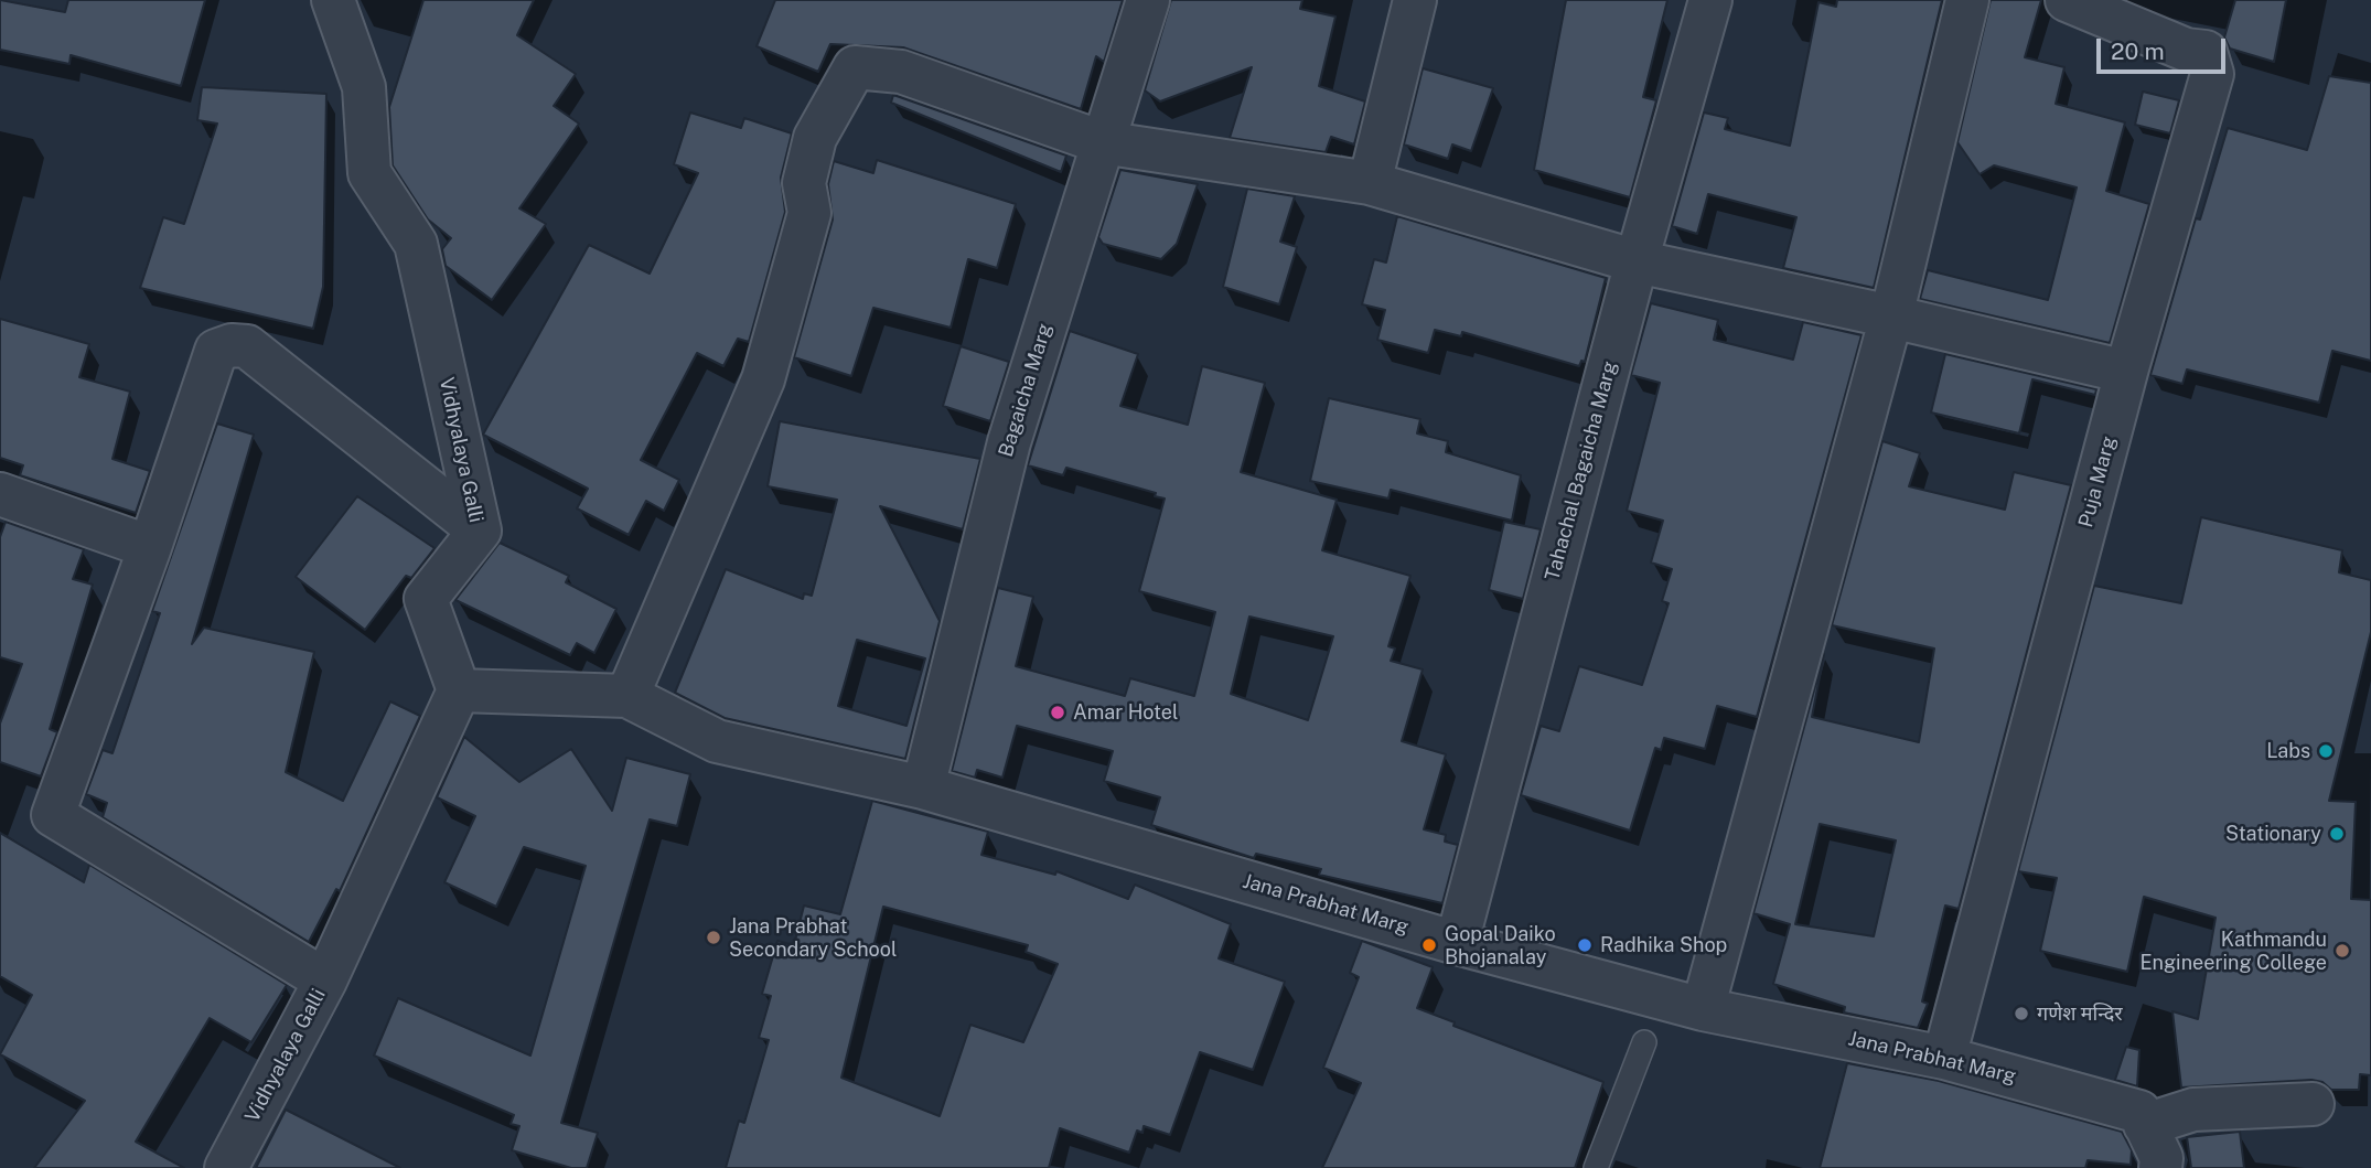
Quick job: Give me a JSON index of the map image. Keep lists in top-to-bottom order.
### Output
{
  "streets": {
    "street": [
      "Bagaicha Marg",
      "Vidhyalaya Galli",
      "Tahachal Bagaicha Marg",
      "Puja Marg",
      "Jana Prabhat Marg"
    ]
  },
  "crossings": [
    ["Bagaicha Marg", "Jana Prabhat Marg"],
    ["Vidhyalaya Galli", "Jana Prabhat Marg"],
    ["Tahachal Bagaicha Marg", "Jana Prabhat Marg"],
    ["Puja Marg", "Jana Prabhat Marg"]
  ],
  "places": [
    "Amar Hotel",
    "Labs",
    "Stationary",
    "Jana Prabhat Secondary School",
    "Gopal Daiko Bhojanalay",
    "Radhika Shop",
    "Kathmandu Engineering College",
    "गणेश मन्दिर"
  ],
  "scale_bar": "20 m"
}
